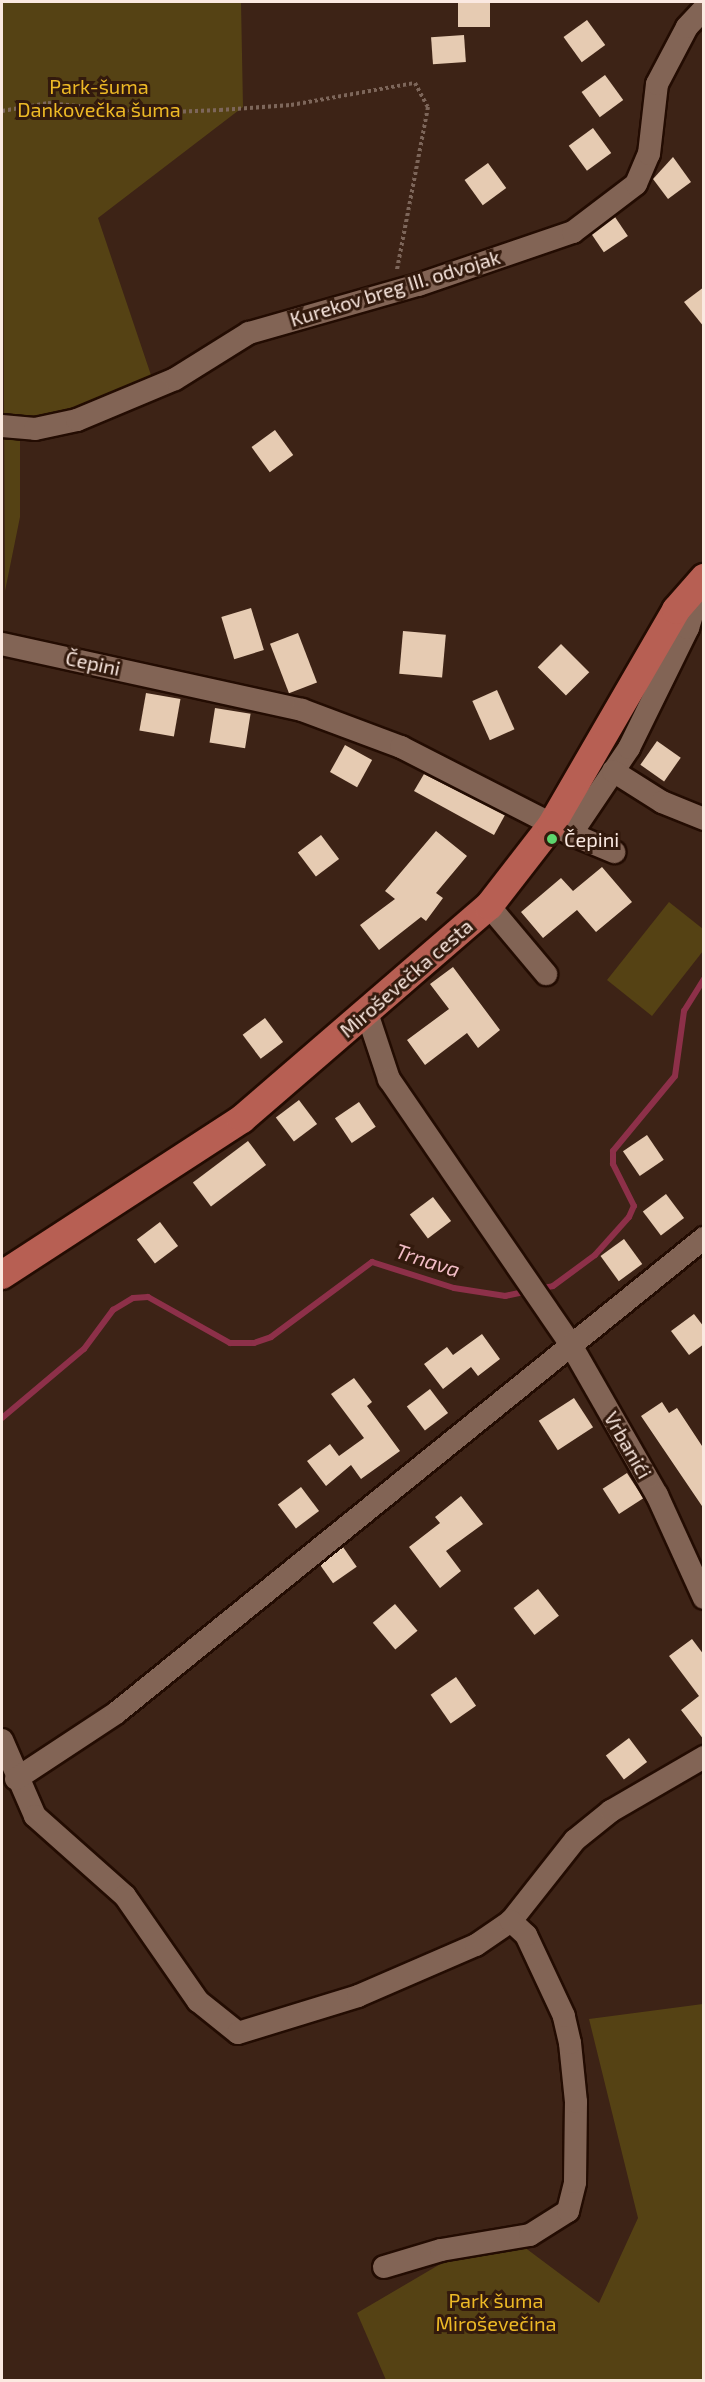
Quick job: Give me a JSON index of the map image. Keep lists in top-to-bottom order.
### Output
{
  "streets": {
    "main road": ["Miroševečka cesta"],
    "street": ["Kurekov breg III. odvojak", "Čepini", "Vrbanići"]
  },
  "crossings": [
    ["Čepini", "Miroševečka cesta"],
    ["Miroševečka cesta", "Vrbanići"]
  ],
  "water": ["Trnava"],
  "parks": ["Park-šuma Dankovečka šuma", "Park šuma Miroševečina"],
  "places": ["Čepini"]
}
